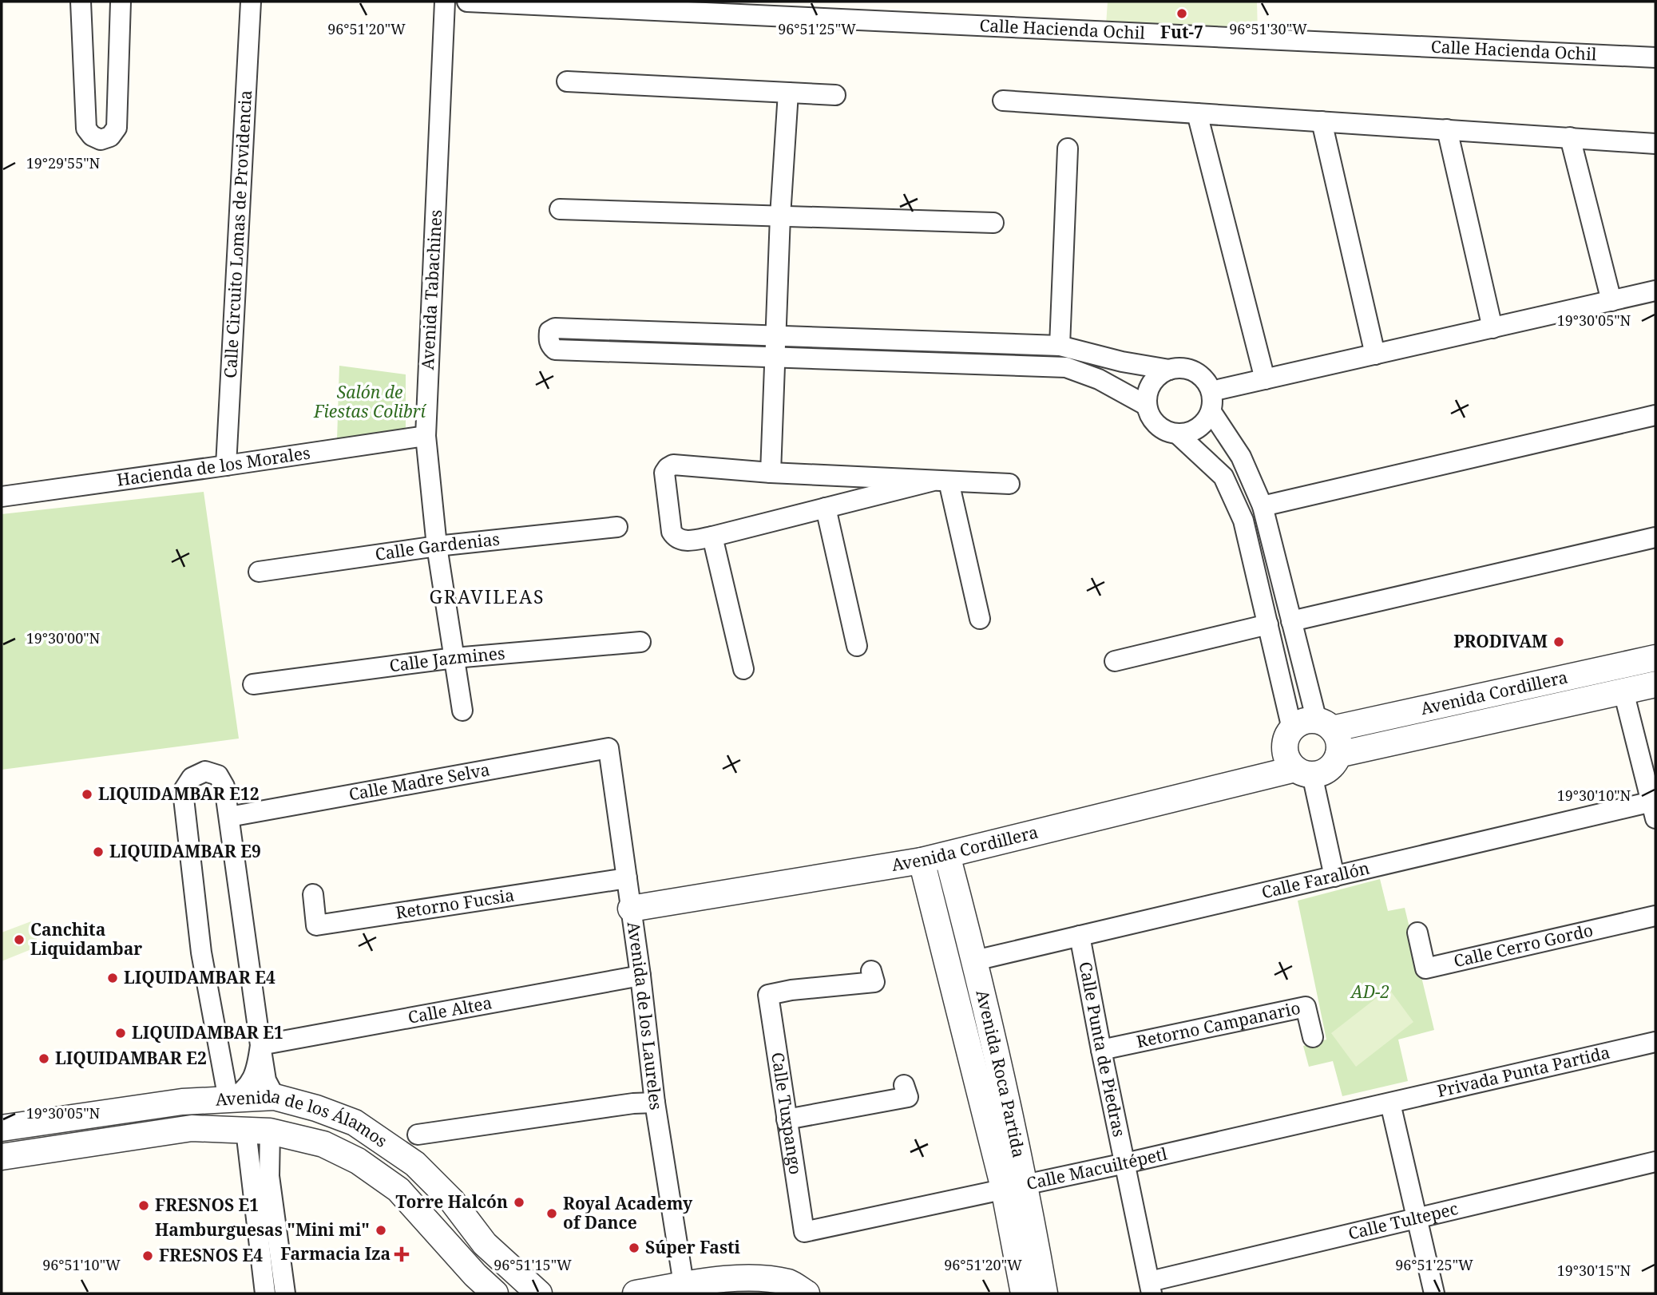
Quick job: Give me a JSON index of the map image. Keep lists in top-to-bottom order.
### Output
{
  "streets": {
    "street": [
      "Calle Hacienda Ochil",
      "Calle Circuito Lomas de Providencia",
      "Avenida Tabachines",
      "Hacienda de los Morales",
      "Calle Gardenias",
      "Calle Jazmines",
      "Avenida Cordillera",
      "Calle Madre Selva",
      "Calle Farallón",
      "Retorno Fucsia",
      "Calle Cerro Gordo",
      "Calle Altea",
      "Avenida de los Laureles",
      "Retorno Campanario",
      "Calle Punta de Piedras",
      "Avenida Roca Partida",
      "Privada Punta Partida",
      "Calle Tuxpango",
      "Avenida de los Álamos",
      "Calle Macuiltépetl",
      "Calle Tultepec"
    ]
  },
  "crossings": [
    ["Calle Circuito Lomas de Providencia", "Hacienda de los Morales"],
    ["Avenida Tabachines", "Hacienda de los Morales"],
    ["Avenida Tabachines", "Calle Gardenias"],
    ["Avenida Tabachines", "Calle Jazmines"],
    ["Avenida Cordillera", "Avenida de los Laureles"],
    ["Avenida Cordillera", "Avenida Roca Partida"],
    ["Calle Madre Selva", "Avenida de los Laureles"],
    ["Calle Farallón", "Calle Punta de Piedras"],
    ["Calle Farallón", "Avenida Roca Partida"],
    ["Retorno Fucsia", "Avenida de los Laureles"],
    ["Calle Altea", "Avenida de los Laureles"],
    ["Retorno Campanario", "Calle Punta de Piedras"],
    ["Calle Punta de Piedras", "Calle Macuiltépetl"],
    ["Calle Punta de Piedras", "Calle Tultepec"],
    ["Avenida Roca Partida", "Calle Macuiltépetl"],
    ["Privada Punta Partida", "Calle Macuiltépetl"],
    ["Calle Tuxpango", "Calle Macuiltépetl"]
  ],
  "districts": ["GRAVILEAS"],
  "parks": ["Salón de Fiestas Colibrí", "AD-2"],
  "places": {
    "other": [
      "Fut-7",
      "PRODIVAM",
      "LIQUIDAMBAR E12",
      "LIQUIDAMBAR E9",
      "Canchita Liquidambar",
      "LIQUIDAMBAR E4",
      "LIQUIDAMBAR E1",
      "LIQUIDAMBAR E2",
      "Torre Halcón",
      "FRESNOS E1",
      "Royal Academy of Dance",
      "Hamburguesas \"Mini mi\"",
      "Súper Fasti",
      "FRESNOS E4"
    ],
    "health": ["Farmacia Iza"]
  },
  "coordinates": [
    "96°51'20\"W",
    "96°51'25\"W",
    "96°51'30\"W",
    "19°29'55\"N",
    "19°30'05\"N",
    "19°30'00\"N",
    "19°30'10\"N",
    "96°51'10\"W",
    "96°51'15\"W",
    "19°30'15\"N"
  ]
}
